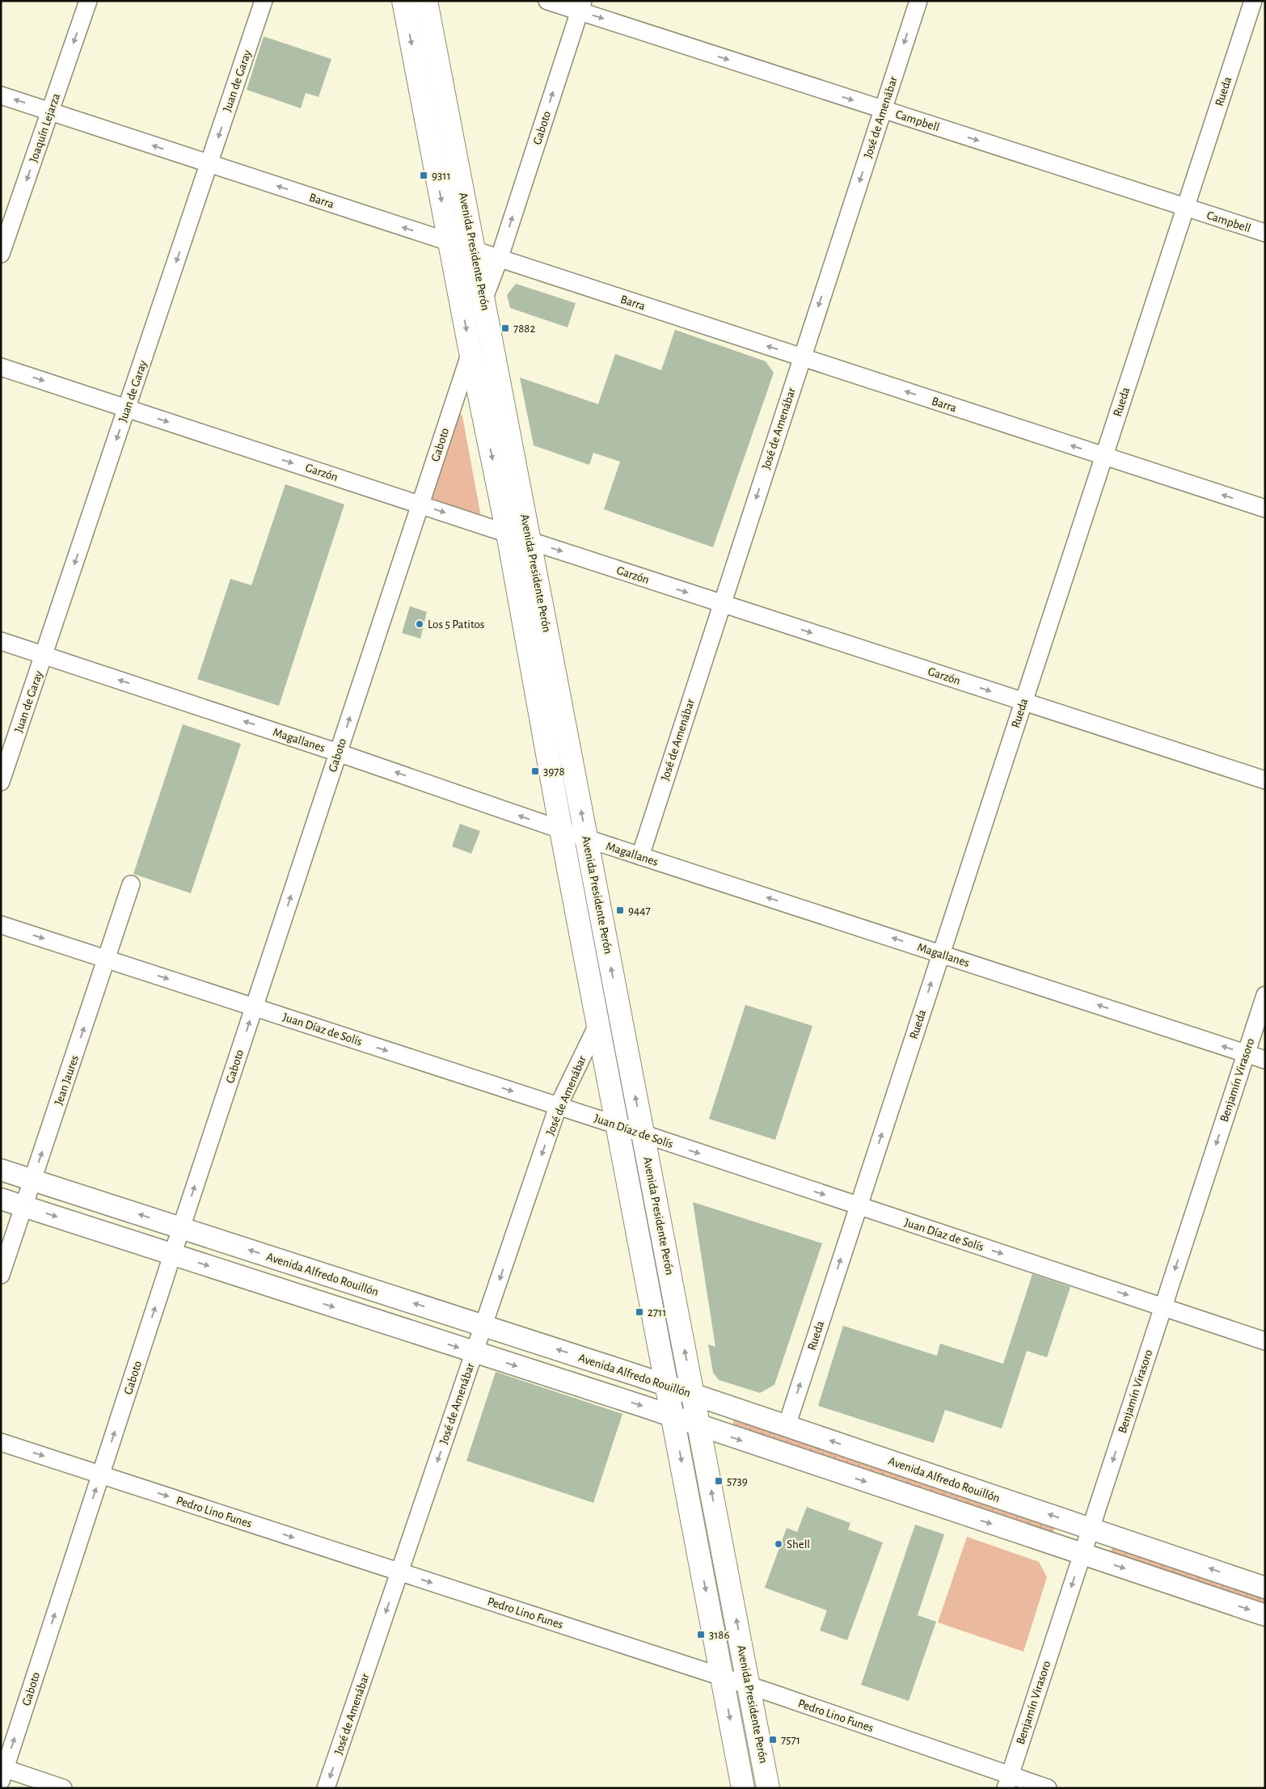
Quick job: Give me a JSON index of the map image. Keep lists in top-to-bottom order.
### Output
{
  "streets": {
    "main road": ["Avenida Presidente Perón"],
    "street": [
      "Juan de Garay",
      "Rueda",
      "José de Amenábar",
      "Campbell",
      "Joaquín Lejarza",
      "Gaboto",
      "Barra",
      "Garzón",
      "Magallanes",
      "Juan Díaz de Solís",
      "Jean Jaures",
      "Benjamín Virasoro",
      "Avenida Alfredo Rouillón",
      "Pedro Lino Funes"
    ]
  },
  "crossings": [
    ["Juan de Garay", "Barra"],
    ["Juan de Garay", "Garzón"],
    ["Juan de Garay", "Magallanes"],
    ["Rueda", "Campbell"],
    ["Rueda", "Barra"],
    ["Rueda", "Garzón"],
    ["Rueda", "Magallanes"],
    ["Rueda", "Juan Díaz de Solís"],
    ["Rueda", "Avenida Alfredo Rouillón"],
    ["José de Amenábar", "Campbell"],
    ["José de Amenábar", "Barra"],
    ["José de Amenábar", "Avenida Presidente Perón"],
    ["José de Amenábar", "Garzón"],
    ["José de Amenábar", "Magallanes"],
    ["José de Amenábar", "Juan Díaz de Solís"],
    ["José de Amenábar", "Avenida Alfredo Rouillón"],
    ["José de Amenábar", "Pedro Lino Funes"],
    ["Campbell", "Gaboto"],
    ["Joaquín Lejarza", "Barra"],
    ["Gaboto", "Barra"],
    ["Gaboto", "Avenida Presidente Perón"],
    ["Gaboto", "Garzón"],
    ["Gaboto", "Magallanes"],
    ["Gaboto", "Juan Díaz de Solís"],
    ["Gaboto", "Avenida Alfredo Rouillón"],
    ["Gaboto", "Pedro Lino Funes"],
    ["Barra", "Avenida Presidente Perón"],
    ["Avenida Presidente Perón", "Garzón"],
    ["Avenida Presidente Perón", "Magallanes"],
    ["Avenida Presidente Perón", "Juan Díaz de Solís"],
    ["Avenida Presidente Perón", "Avenida Alfredo Rouillón"],
    ["Avenida Presidente Perón", "Pedro Lino Funes"],
    ["Magallanes", "Benjamín Virasoro"],
    ["Juan Díaz de Solís", "Jean Jaures"],
    ["Juan Díaz de Solís", "Benjamín Virasoro"],
    ["Jean Jaures", "Avenida Alfredo Rouillón"],
    ["Benjamín Virasoro", "Avenida Alfredo Rouillón"],
    ["Benjamín Virasoro", "Pedro Lino Funes"]
  ],
  "one_way": [
    "Juan de Garay",
    "José de Amenábar",
    "Campbell",
    "Joaquín Lejarza",
    "Gaboto",
    "Barra",
    "Garzón",
    "Magallanes",
    "Juan Díaz de Solís",
    "Jean Jaures",
    "Benjamín Virasoro",
    "Pedro Lino Funes"
  ],
  "places": {
    "transit": [
      "9311",
      "7882",
      "3978",
      "9447",
      "2711",
      "5739",
      "3186",
      "7571"
    ],
    "other": ["Los 5 Patitos", "Shell"]
  }
}
